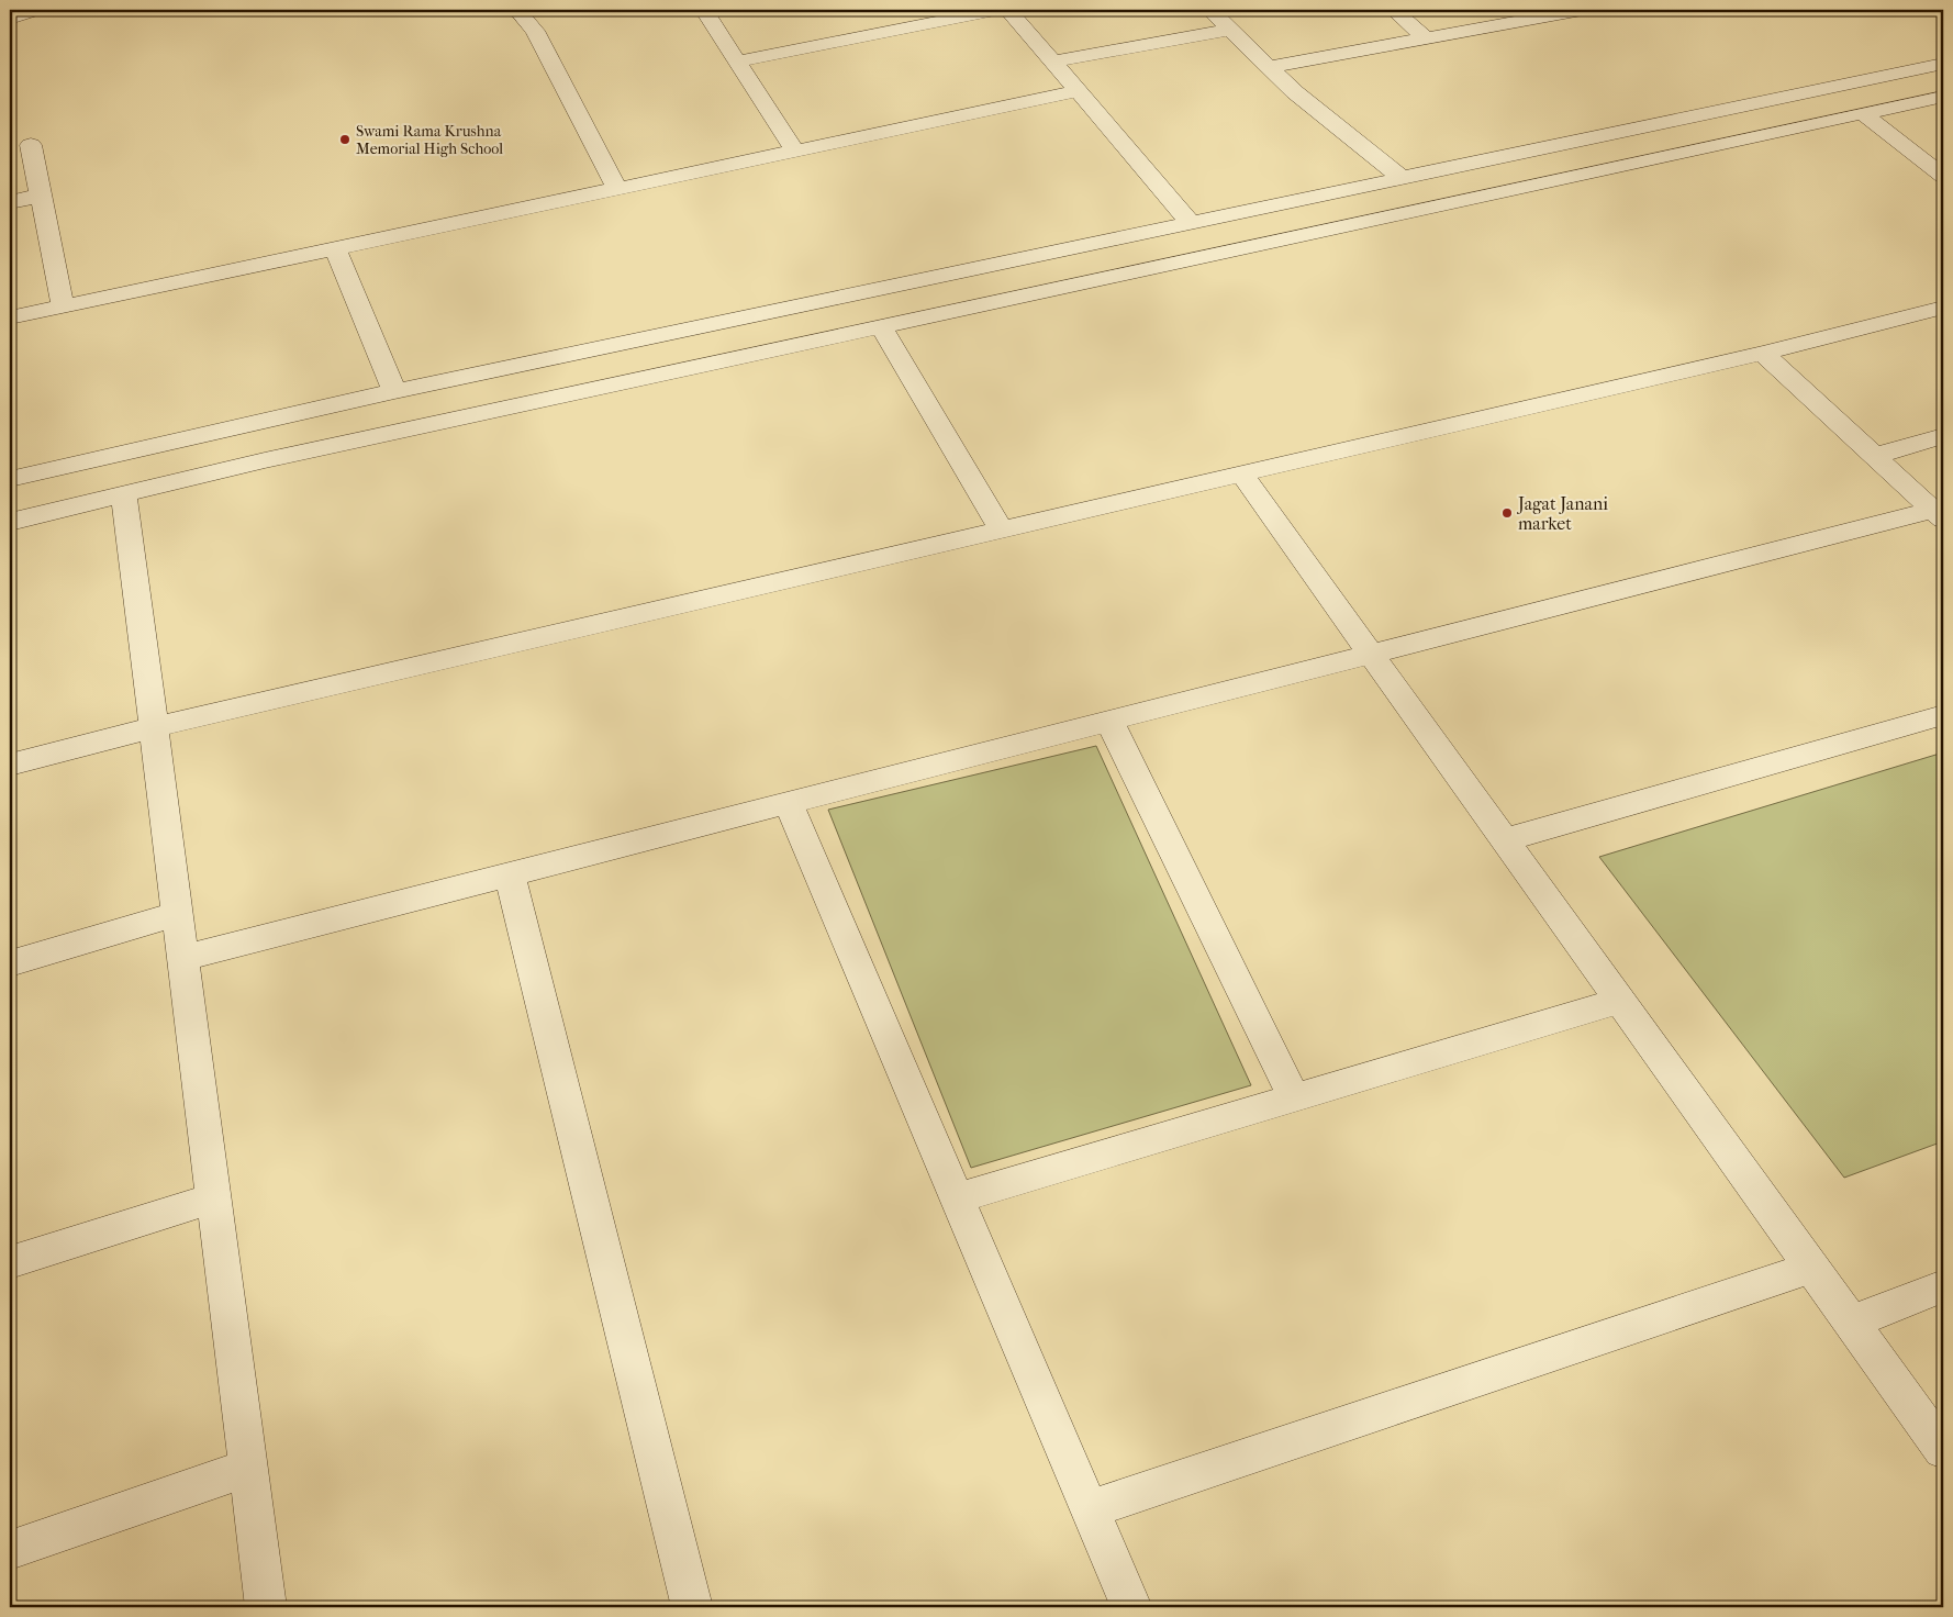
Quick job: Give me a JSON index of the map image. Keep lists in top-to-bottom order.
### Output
{
  "places": ["Swami Rama Krushna Memorial High School", "Jagat Janani market"]
}
